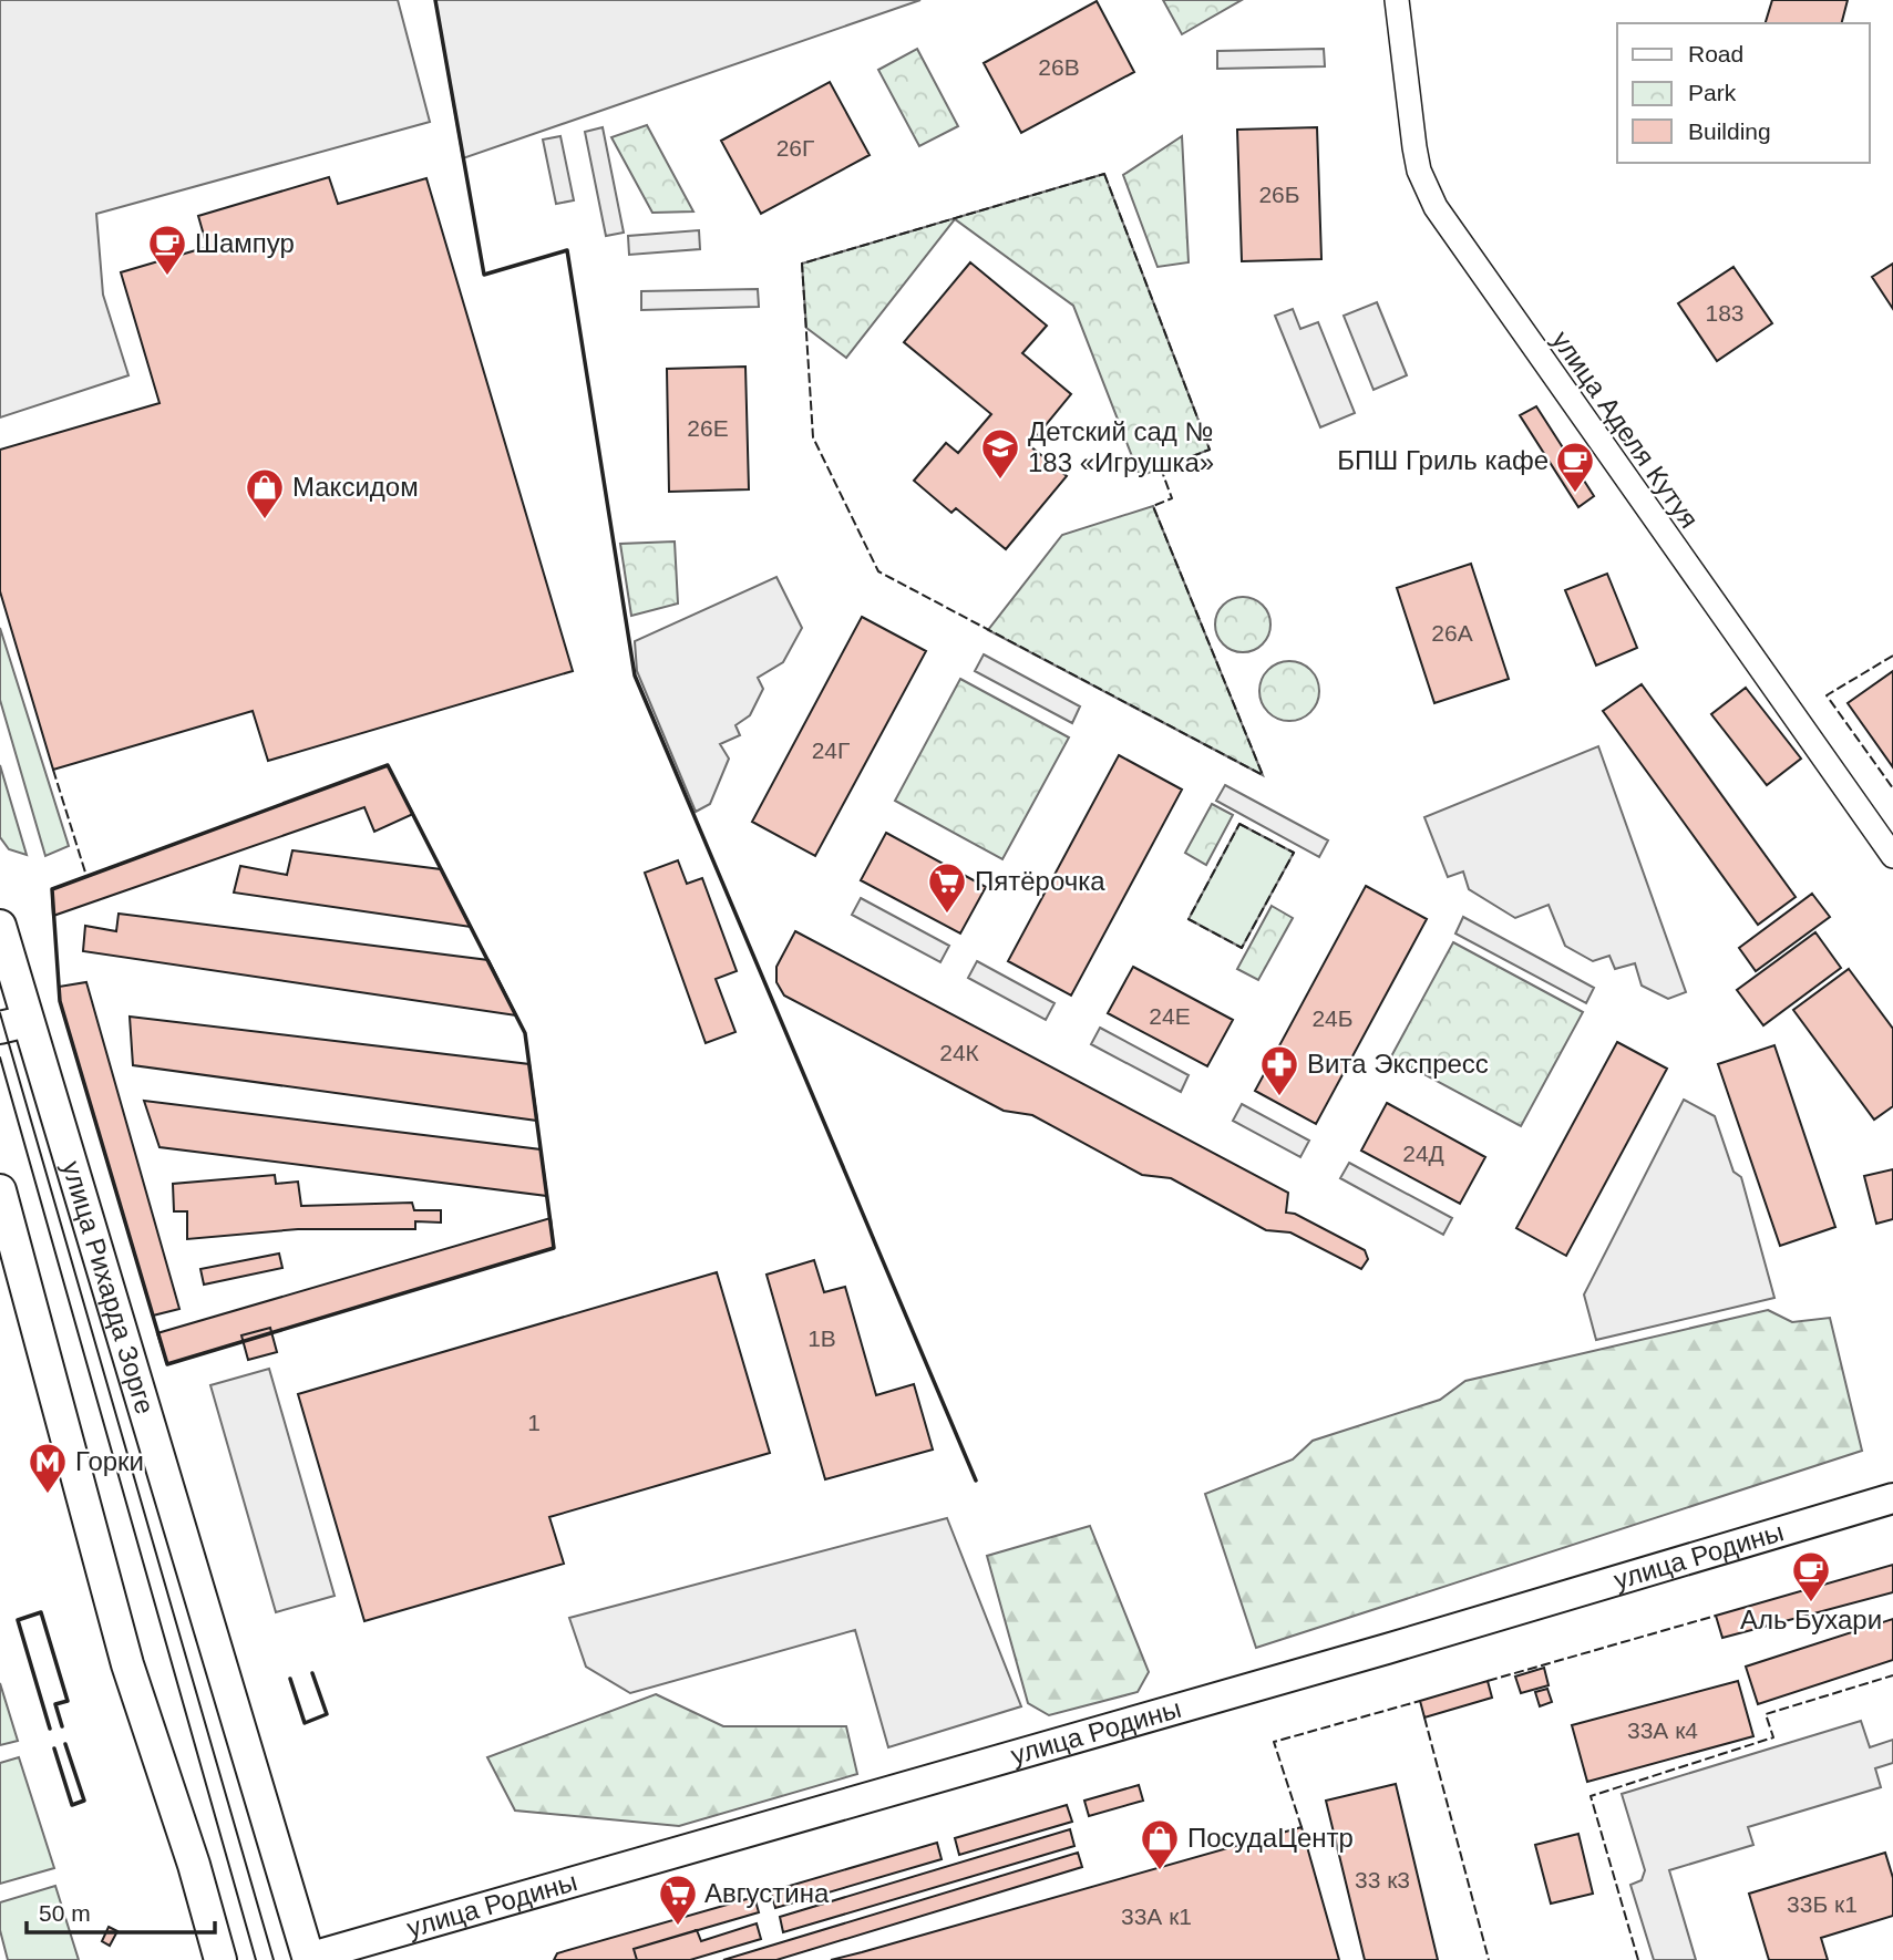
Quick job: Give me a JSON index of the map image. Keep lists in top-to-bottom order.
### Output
{
  "streets": {
    "main road": ["улица Рихарда Зорге"],
    "street": ["улица Аделя Кутуя", "улица Родины"]
  },
  "crossings": [
    ["улица Рихарда Зорге", "улица Родины"]
  ],
  "places": {
    "cafe": ["Шампур", "БПШ Гриль кафе", "Аль Бухари"],
    "school or university": ["Детский сад № 183 «Игрушка»"],
    "shop": ["Максидом", "ПосудаЦентр"],
    "supermarket": ["Пятёрочка", "Августина"],
    "pharmacy": ["Вита Экспресс"],
    "metro station": ["Горки"]
  },
  "house_numbers": [
    "26В",
    "26Г",
    "26Б",
    "183",
    "26Е",
    "26А",
    "24Г",
    "24Е",
    "24Б",
    "24К",
    "24Д",
    "1В",
    "1",
    "33А к4",
    "33 к3",
    "33Б к1",
    "33А к1"
  ],
  "legend": ["Road", "Park", "Building"],
  "scale_bar": "50 m"
}
